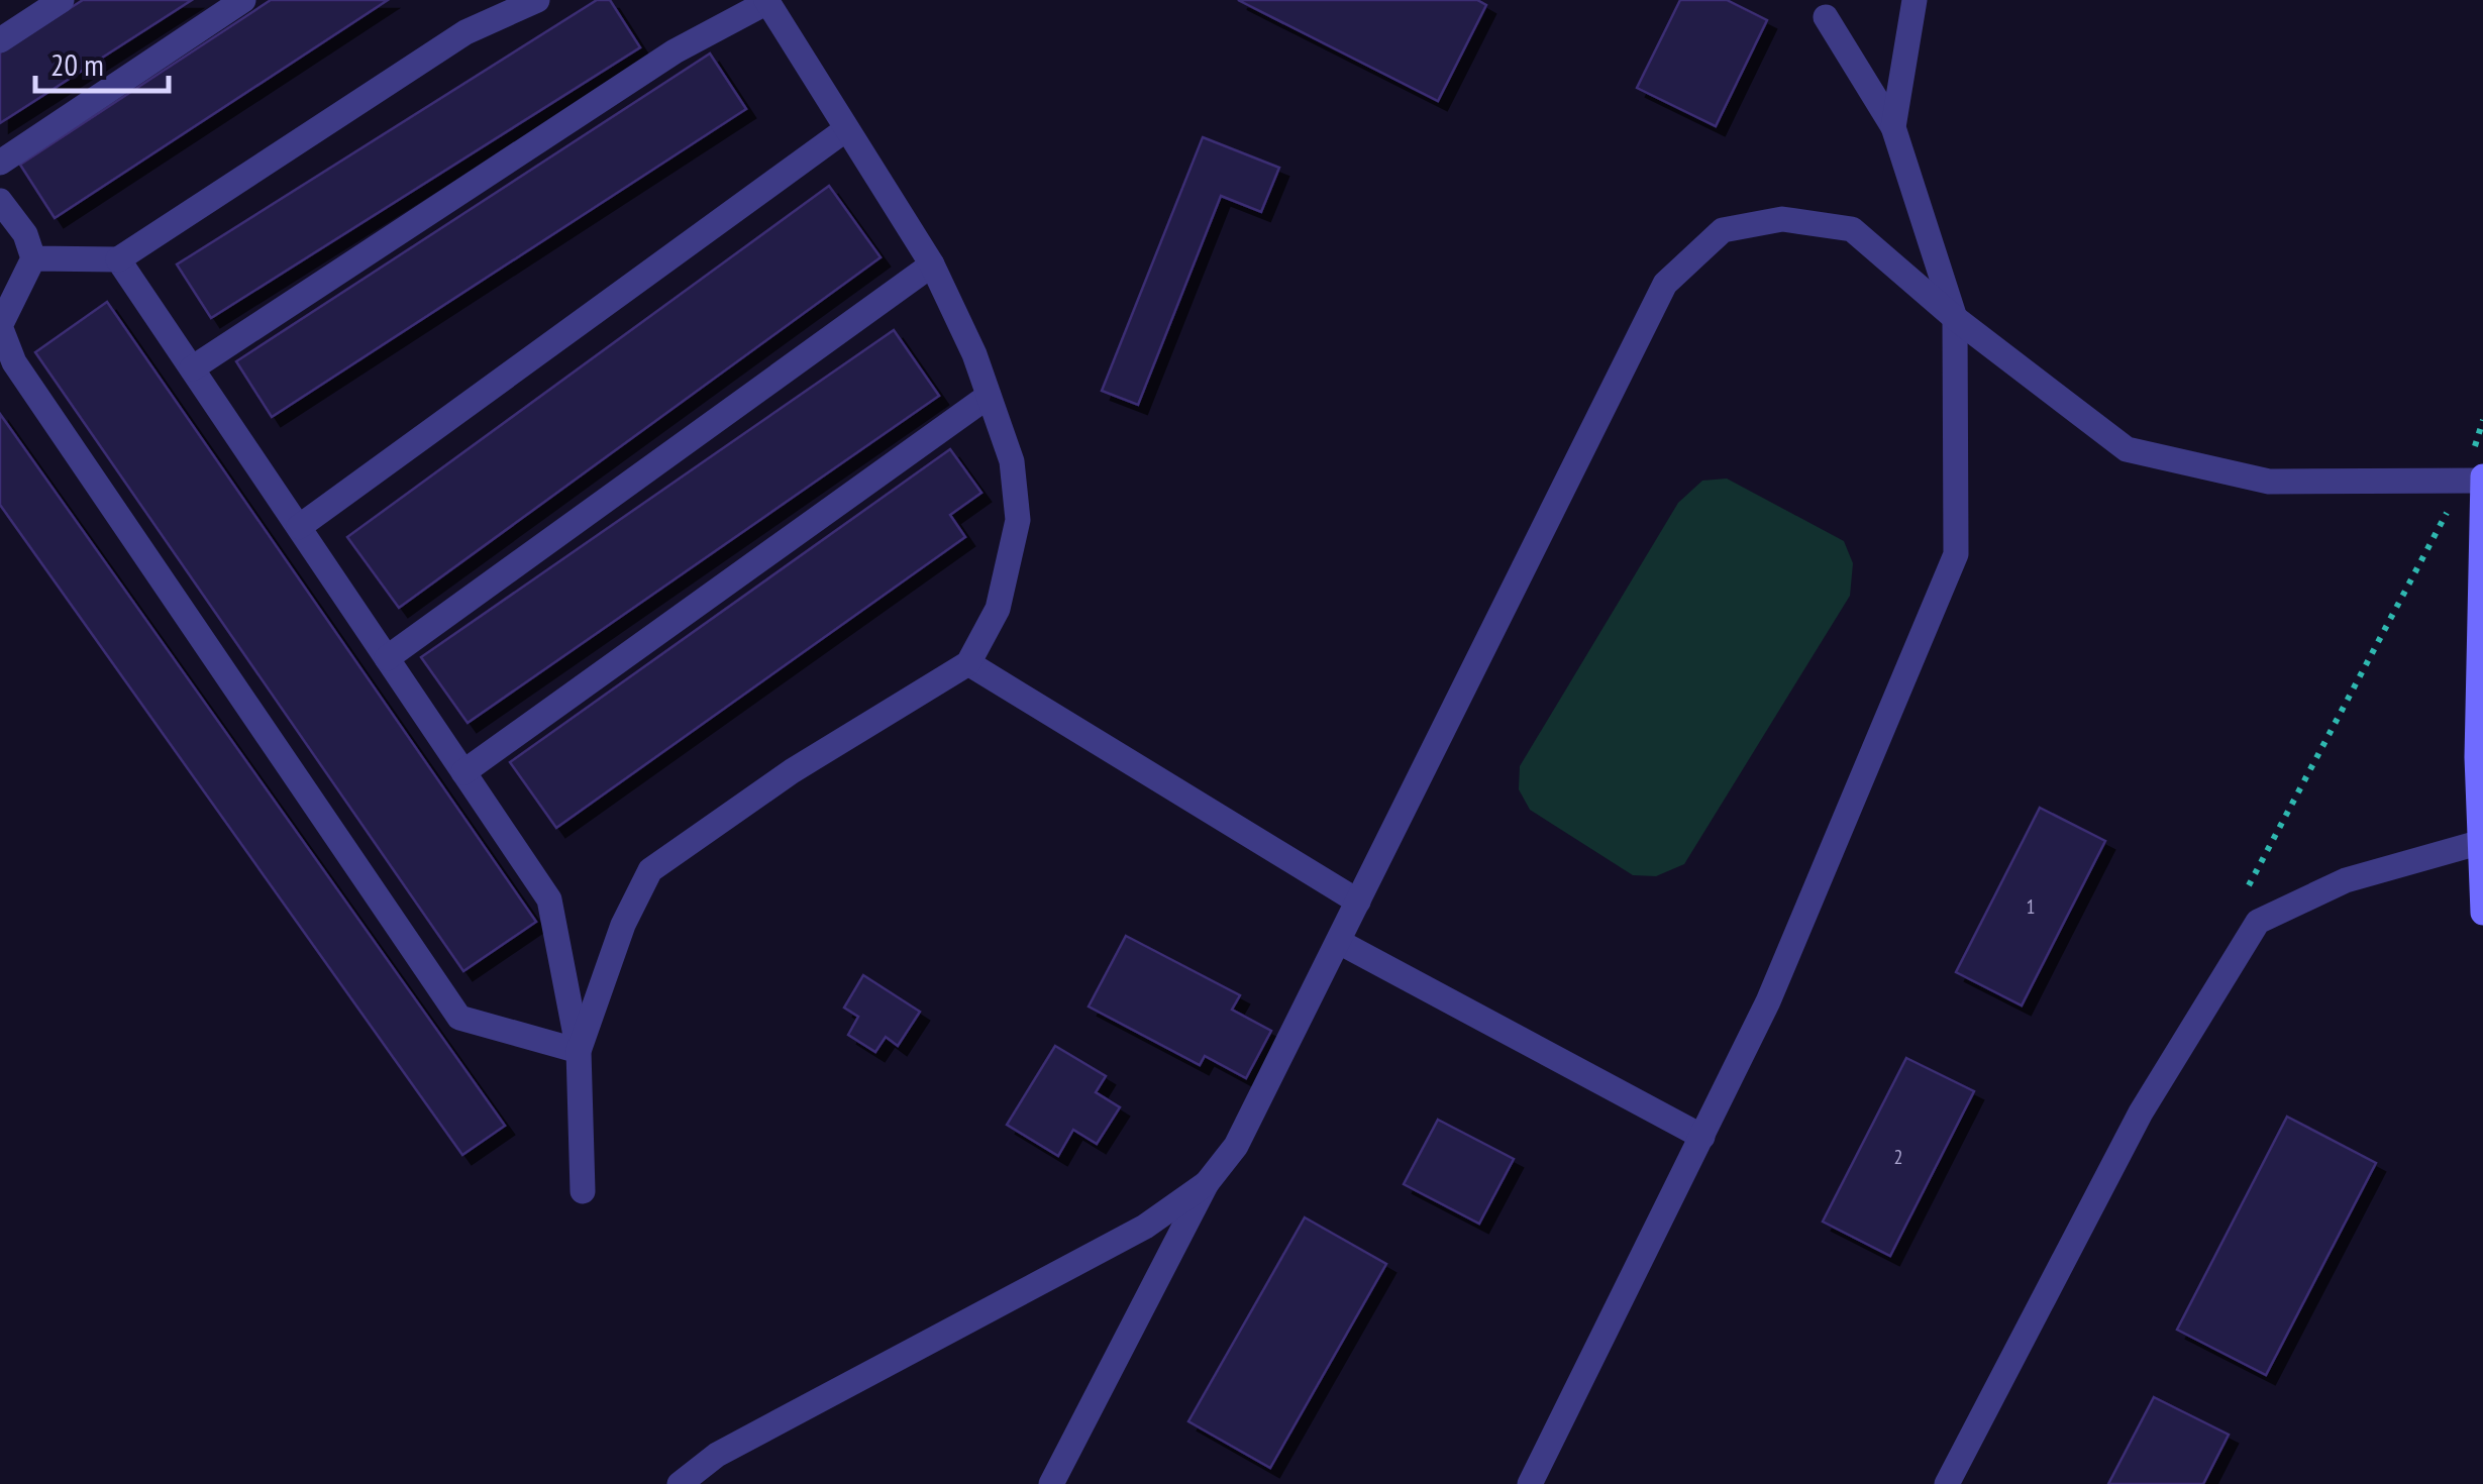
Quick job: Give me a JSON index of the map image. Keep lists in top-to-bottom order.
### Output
{
  "house_numbers": ["1", "2"],
  "scale_bar": "20 m"
}
